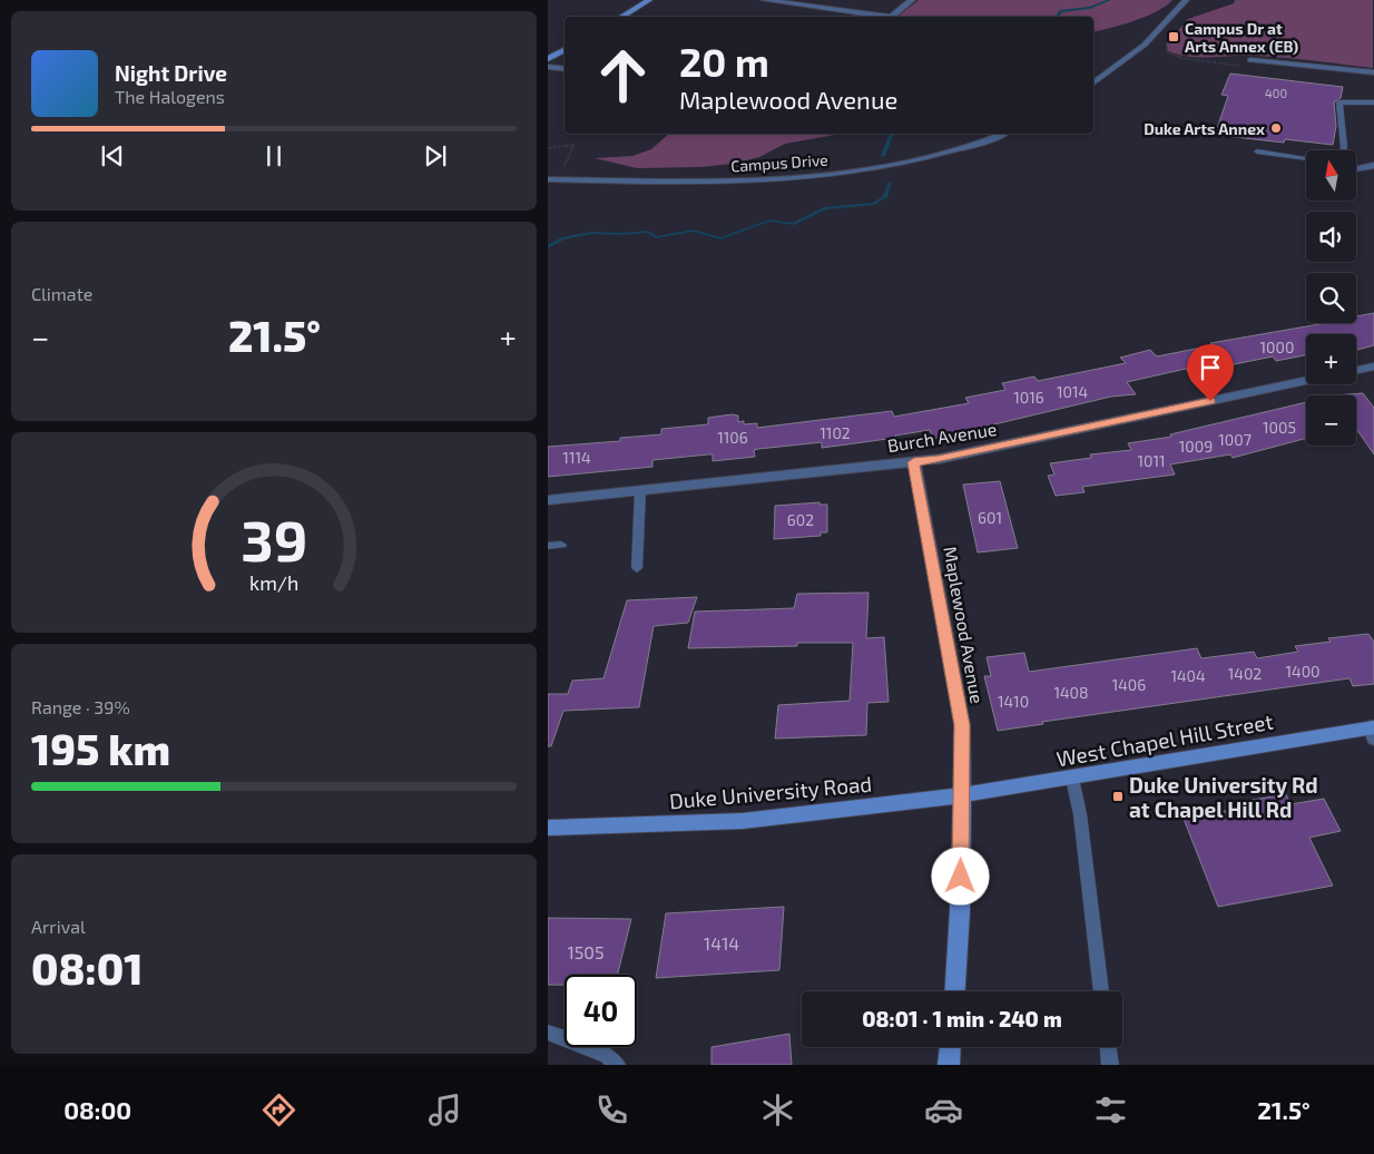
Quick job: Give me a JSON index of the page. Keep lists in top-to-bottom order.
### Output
{
  "streets": {
    "main road": ["West Chapel Hill Street", "Duke University Road"],
    "street": ["Campus Drive", "Burch Avenue", "Maplewood Avenue"]
  },
  "crossings": [
    ["Burch Avenue", "Maplewood Avenue"],
    ["Maplewood Avenue", "West Chapel Hill Street"],
    ["Maplewood Avenue", "Duke University Road"],
    ["West Chapel Hill Street", "Duke University Road"]
  ],
  "places": {
    "transit": ["Campus Dr at Arts Annex (EB)", "Duke University Rd at Chapel Hill Rd"],
    "other": ["Duke Arts Annex"]
  },
  "house_numbers": [
    "400",
    "1000",
    "1014",
    "1016",
    "1005",
    "1102",
    "1106",
    "1007",
    "1009",
    "1114",
    "1011",
    "601",
    "602",
    "1400",
    "1402",
    "1404",
    "1406",
    "1408",
    "1410",
    "1414",
    "1505"
  ],
  "north": "top",
  "page": {
    "turn": ["20 m", "Maplewood Avenue"],
    "song": ["Night Drive", "The Halogens"],
    "map_buttons": ["+", "−"],
    "tile": [
      "Climate",
      ["Range · 39%", "195 km"],
      ["Arrival", "08:01"]
    ],
    "heat": ["−", "21.5°", "+"],
    "limit": "40",
    "trip": "08:01 · 1 min · 240 m",
    "tabs": ["08:00", "21.5°"],
    "gauge": ["39", "km/h"]
  }
}
